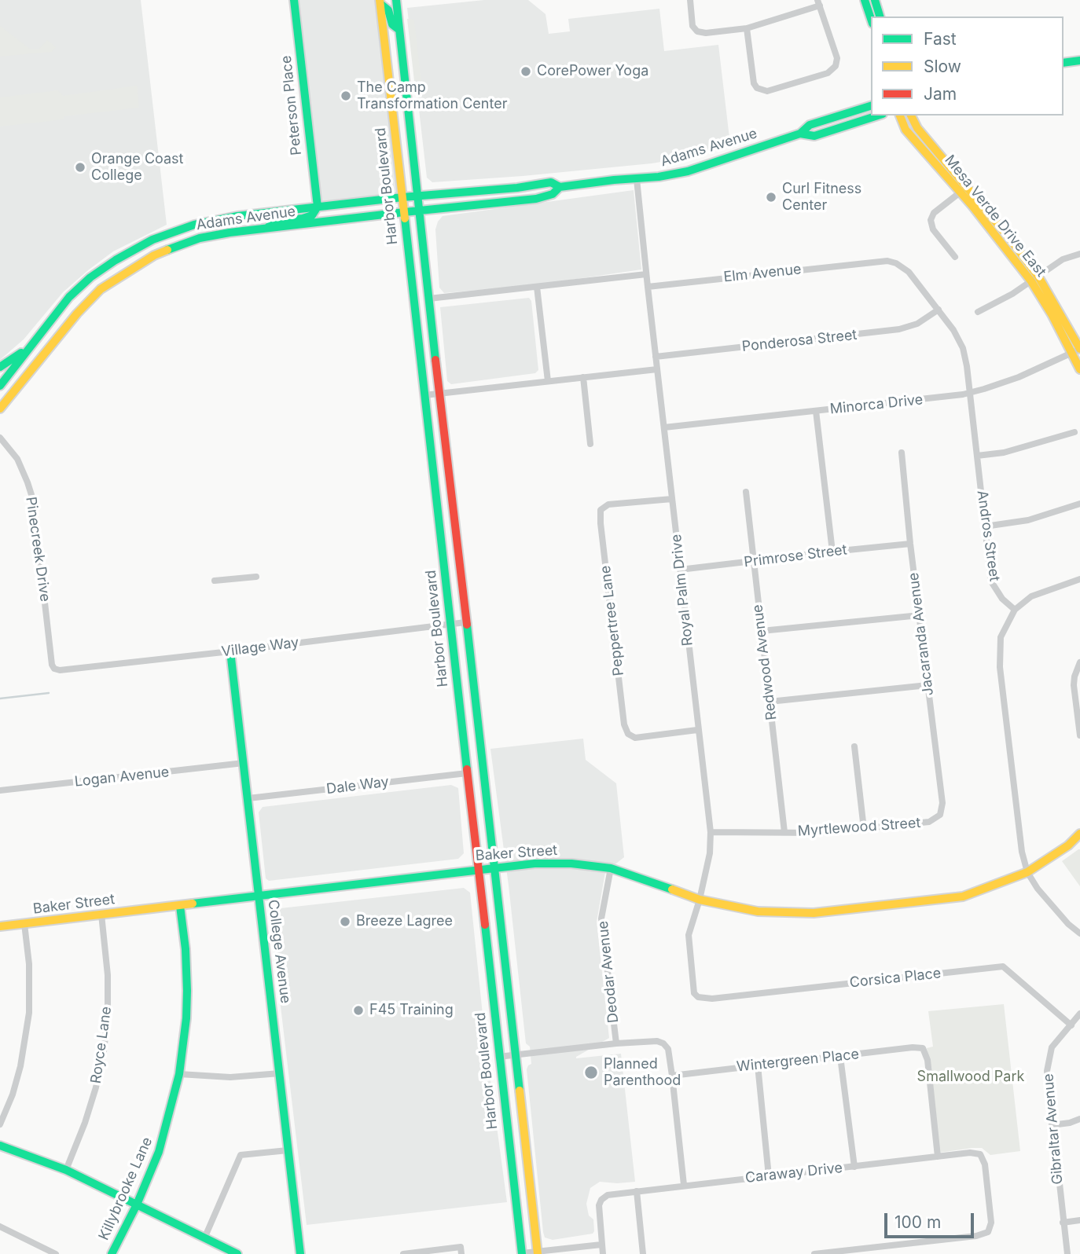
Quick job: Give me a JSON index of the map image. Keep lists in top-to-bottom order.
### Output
{
  "streets": {
    "main road": [
      "Peterson Place",
      "Adams Avenue",
      "Harbor Boulevard",
      "Mesa Verde Drive East",
      "Baker Street",
      "College Avenue",
      "Killybrooke Lane"
    ],
    "street": [
      "Elm Avenue",
      "Ponderosa Street",
      "Minorca Drive",
      "Andros Street",
      "Pinecreek Drive",
      "Primrose Street",
      "Royal Palm Drive",
      "Peppertree Lane",
      "Jacaranda Avenue",
      "Village Way",
      "Redwood Avenue",
      "Logan Avenue",
      "Dale Way",
      "Myrtlewood Street",
      "Deodar Avenue",
      "Corsica Place",
      "Royce Lane",
      "Wintergreen Place",
      "Gibraltar Avenue",
      "Caraway Drive"
    ]
  },
  "crossings": [
    ["Peterson Place", "Adams Avenue"],
    ["Adams Avenue", "Harbor Boulevard"],
    ["Adams Avenue", "Royal Palm Drive"],
    ["Harbor Boulevard", "Village Way"],
    ["Harbor Boulevard", "Dale Way"],
    ["Harbor Boulevard", "Baker Street"],
    ["Mesa Verde Drive East", "Minorca Drive"],
    ["Elm Avenue", "Andros Street"],
    ["Elm Avenue", "Royal Palm Drive"],
    ["Ponderosa Street", "Andros Street"],
    ["Ponderosa Street", "Royal Palm Drive"],
    ["Minorca Drive", "Andros Street"],
    ["Minorca Drive", "Royal Palm Drive"],
    ["Pinecreek Drive", "Village Way"],
    ["Primrose Street", "Royal Palm Drive"],
    ["Primrose Street", "Jacaranda Avenue"],
    ["Primrose Street", "Redwood Avenue"],
    ["Royal Palm Drive", "Peppertree Lane"],
    ["Royal Palm Drive", "Myrtlewood Street"],
    ["Royal Palm Drive", "Baker Street"],
    ["Royal Palm Drive", "Corsica Place"],
    ["Jacaranda Avenue", "Myrtlewood Street"],
    ["Village Way", "College Avenue"],
    ["Redwood Avenue", "Myrtlewood Street"],
    ["Logan Avenue", "College Avenue"],
    ["Dale Way", "College Avenue"],
    ["Baker Street", "College Avenue"],
    ["Baker Street", "Deodar Avenue"],
    ["Baker Street", "Royce Lane"],
    ["Baker Street", "Killybrooke Lane"],
    ["Corsica Place", "Gibraltar Avenue"],
    ["Wintergreen Place", "Caraway Drive"]
  ],
  "parks": ["Smallwood Park"],
  "places": [
    "CorePower Yoga",
    "The Camp Transformation Center",
    "Orange Coast College",
    "Curl Fitness Center",
    "Breeze Lagree",
    "F45 Training",
    "Planned Parenthood"
  ],
  "legend": ["Fast", "Slow", "Jam"],
  "scale_bar": "100 m"
}
